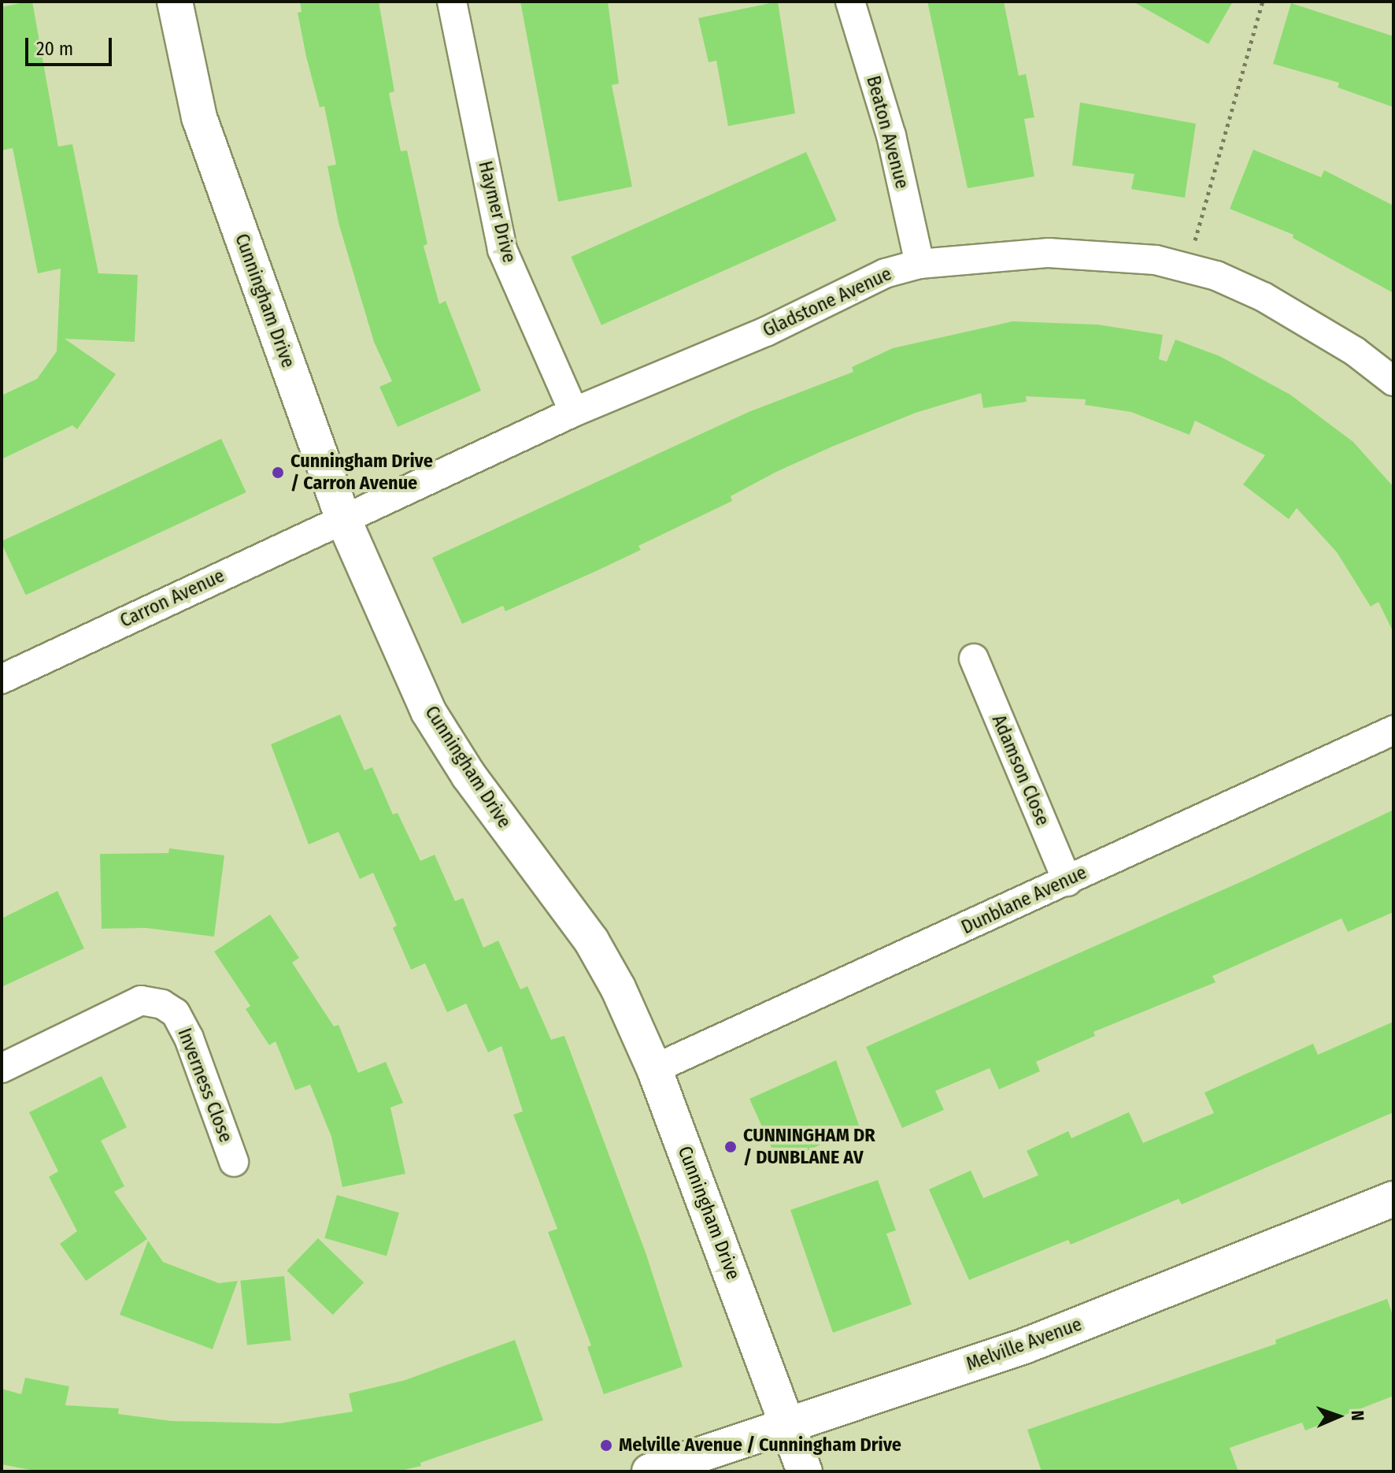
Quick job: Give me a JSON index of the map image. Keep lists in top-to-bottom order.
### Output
{
  "streets": {
    "street": [
      "Beaton Avenue",
      "Haymer Drive",
      "Cunningham Drive",
      "Gladstone Avenue",
      "Carron Avenue",
      "Adamson Close",
      "Dunblane Avenue",
      "Inverness Close",
      "Melville Avenue"
    ]
  },
  "crossings": [
    ["Beaton Avenue", "Gladstone Avenue"],
    ["Haymer Drive", "Gladstone Avenue"],
    ["Cunningham Drive", "Gladstone Avenue"],
    ["Cunningham Drive", "Carron Avenue"],
    ["Cunningham Drive", "Dunblane Avenue"],
    ["Cunningham Drive", "Melville Avenue"],
    ["Gladstone Avenue", "Carron Avenue"],
    ["Adamson Close", "Dunblane Avenue"]
  ],
  "places": ["Cunningham Drive / Carron Avenue", "CUNNINGHAM DR / DUNBLANE AV", "Melville Avenue / Cunningham Drive"],
  "scale_bar": "20 m",
  "north": "right"
}
